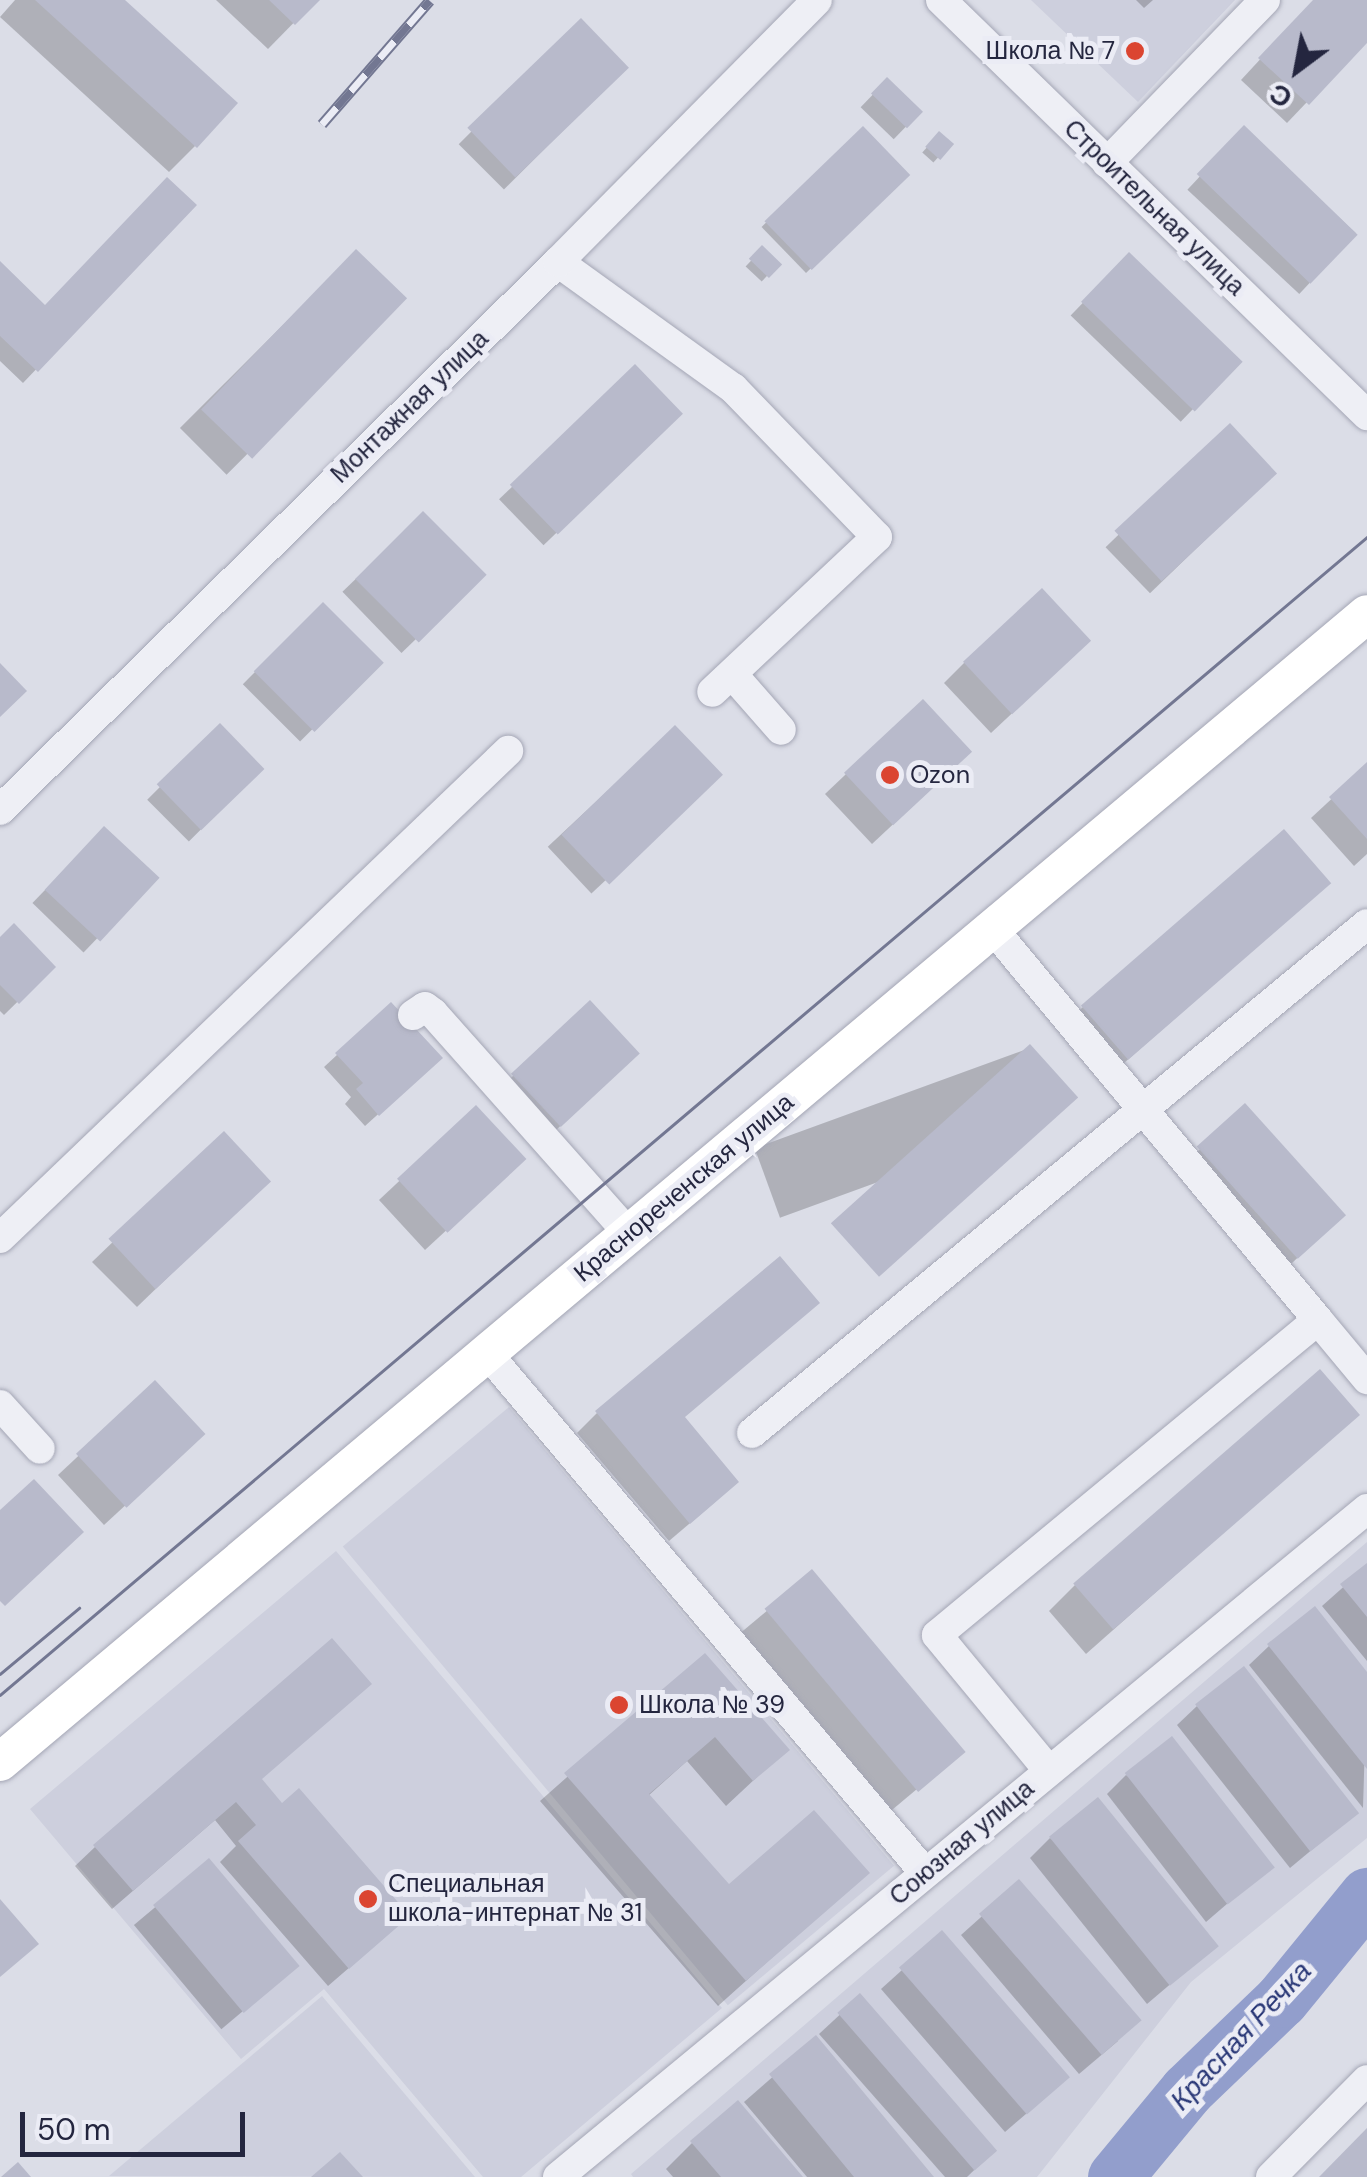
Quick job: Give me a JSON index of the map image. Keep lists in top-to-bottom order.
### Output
{
  "streets": {
    "main road": ["Краснореченская улица"],
    "street": ["Строительная улица", "Монтажная улица", "Союзная улица"]
  },
  "water": ["Красная Речка"],
  "places": [
    "Школа № 7",
    "Ozon",
    "Школа № 39",
    "Специальная школа-интернат № 31"
  ],
  "scale_bar": "50 m",
  "north": "bottom left"
}
